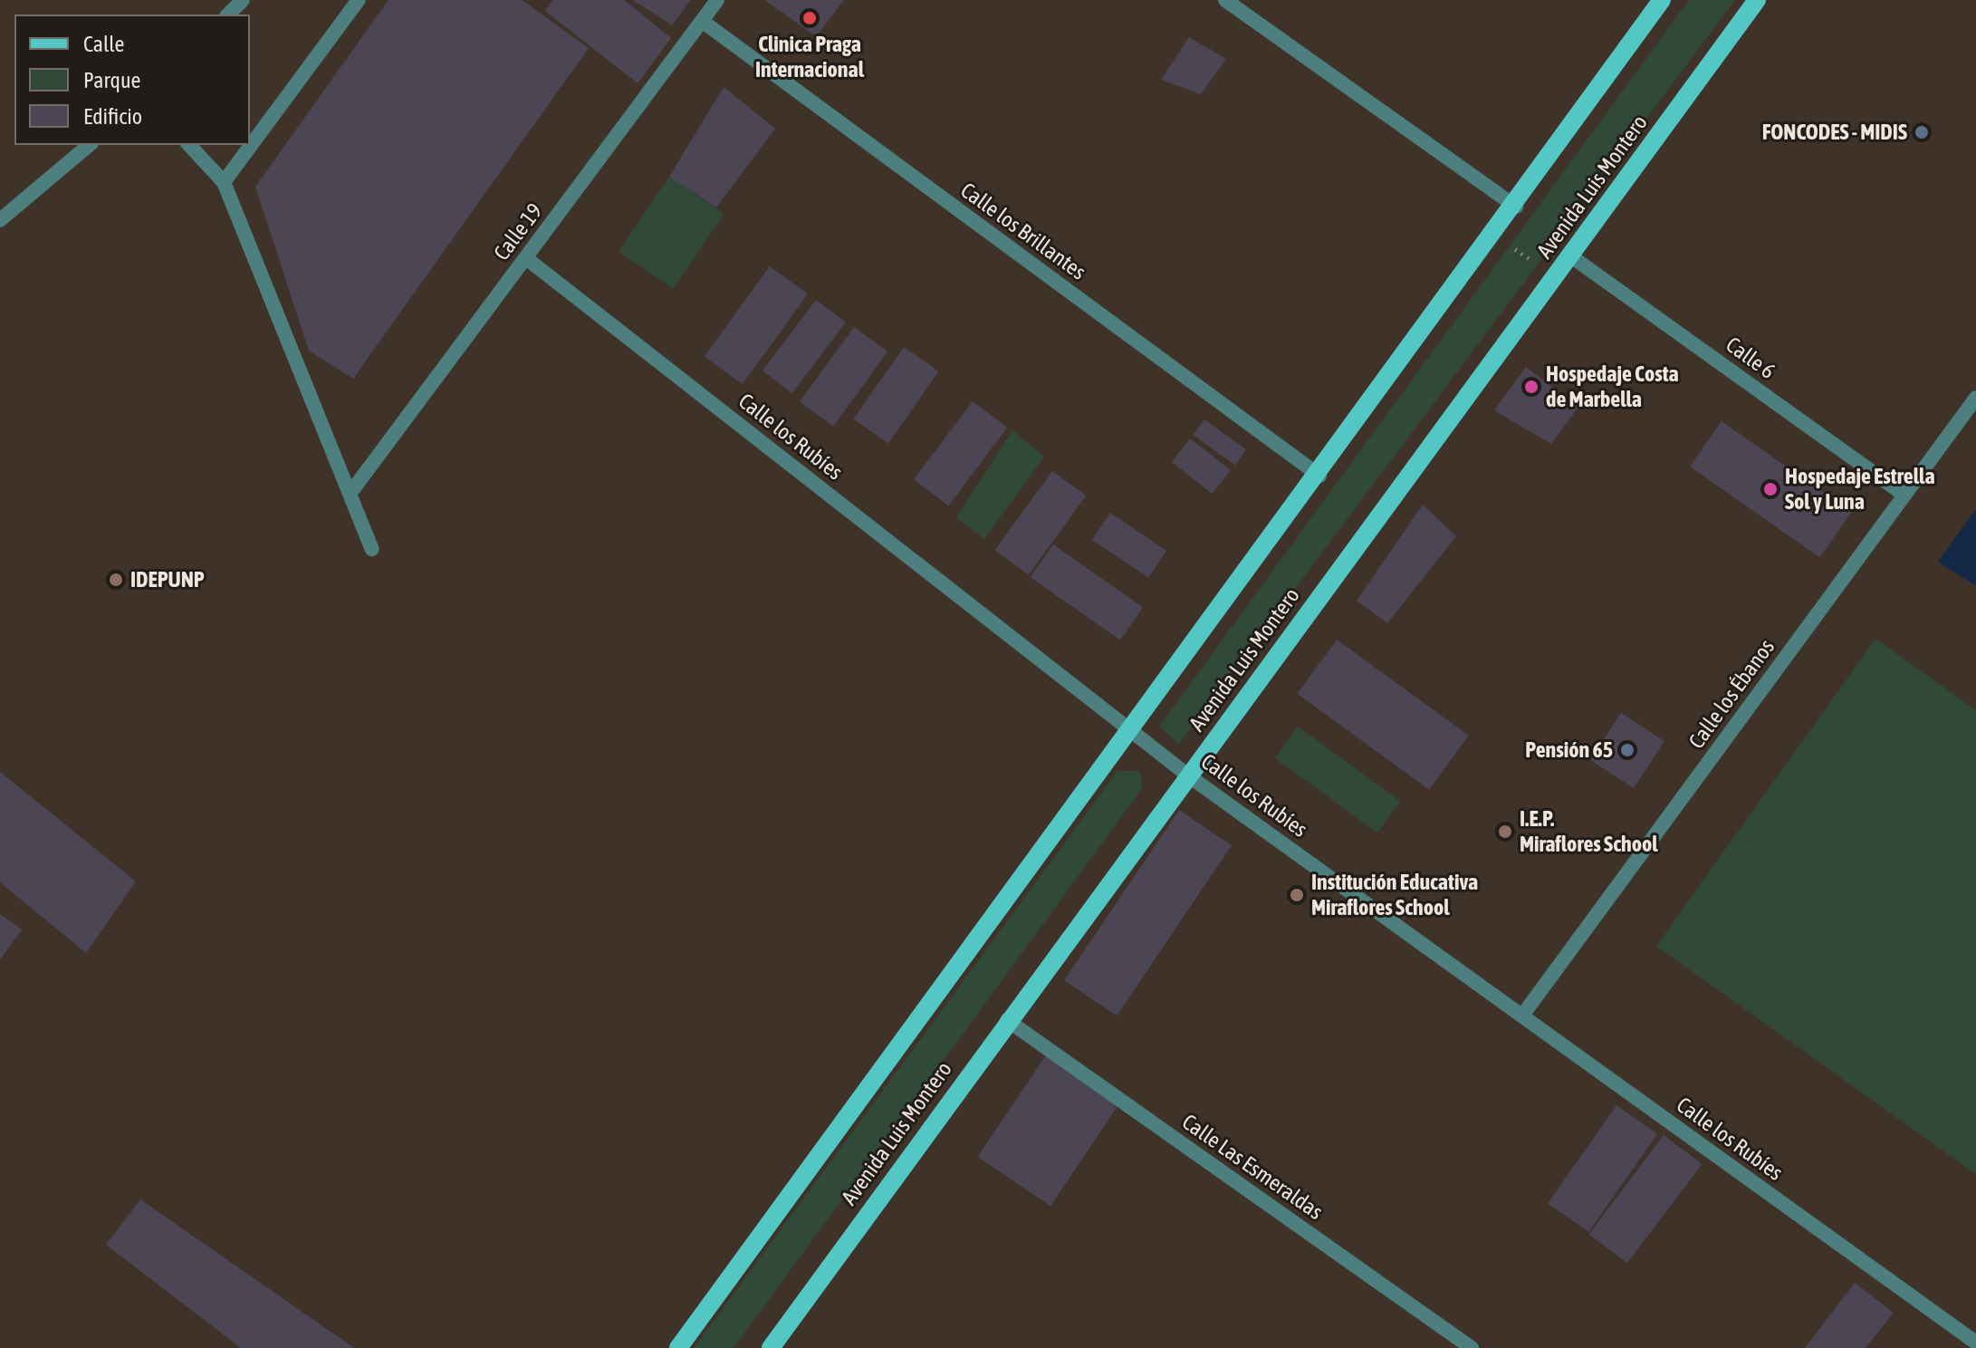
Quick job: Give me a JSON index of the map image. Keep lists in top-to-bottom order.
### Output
{
  "streets": {
    "main road": ["Avenida Luis Montero"],
    "street": [
      "Calle los Brillantes",
      "Calle 19",
      "Calle 6",
      "Calle los Rubíes",
      "Calle los Ébanos",
      "Calle Las Esmeraldas"
    ]
  },
  "crossings": [
    ["Avenida Luis Montero", "Calle 6"],
    ["Avenida Luis Montero", "Calle los Rubíes"],
    ["Avenida Luis Montero", "Calle Las Esmeraldas"],
    ["Calle los Brillantes", "Calle 19"],
    ["Calle 19", "Calle los Rubíes"],
    ["Calle 6", "Calle los Ébanos"],
    ["Calle los Rubíes", "Calle los Ébanos"]
  ],
  "places": [
    "Clinica Praga Internacional",
    "FONCODES - MIDIS",
    "Hospedaje Costa de Marbella",
    "Hospedaje Estrella Sol y Luna",
    "IDEPUNP",
    "Pensión 65",
    "I.E.P. Miraflores School",
    "Institución Educativa Miraflores School"
  ],
  "legend": ["Calle", "Parque", "Edificio"]
}
